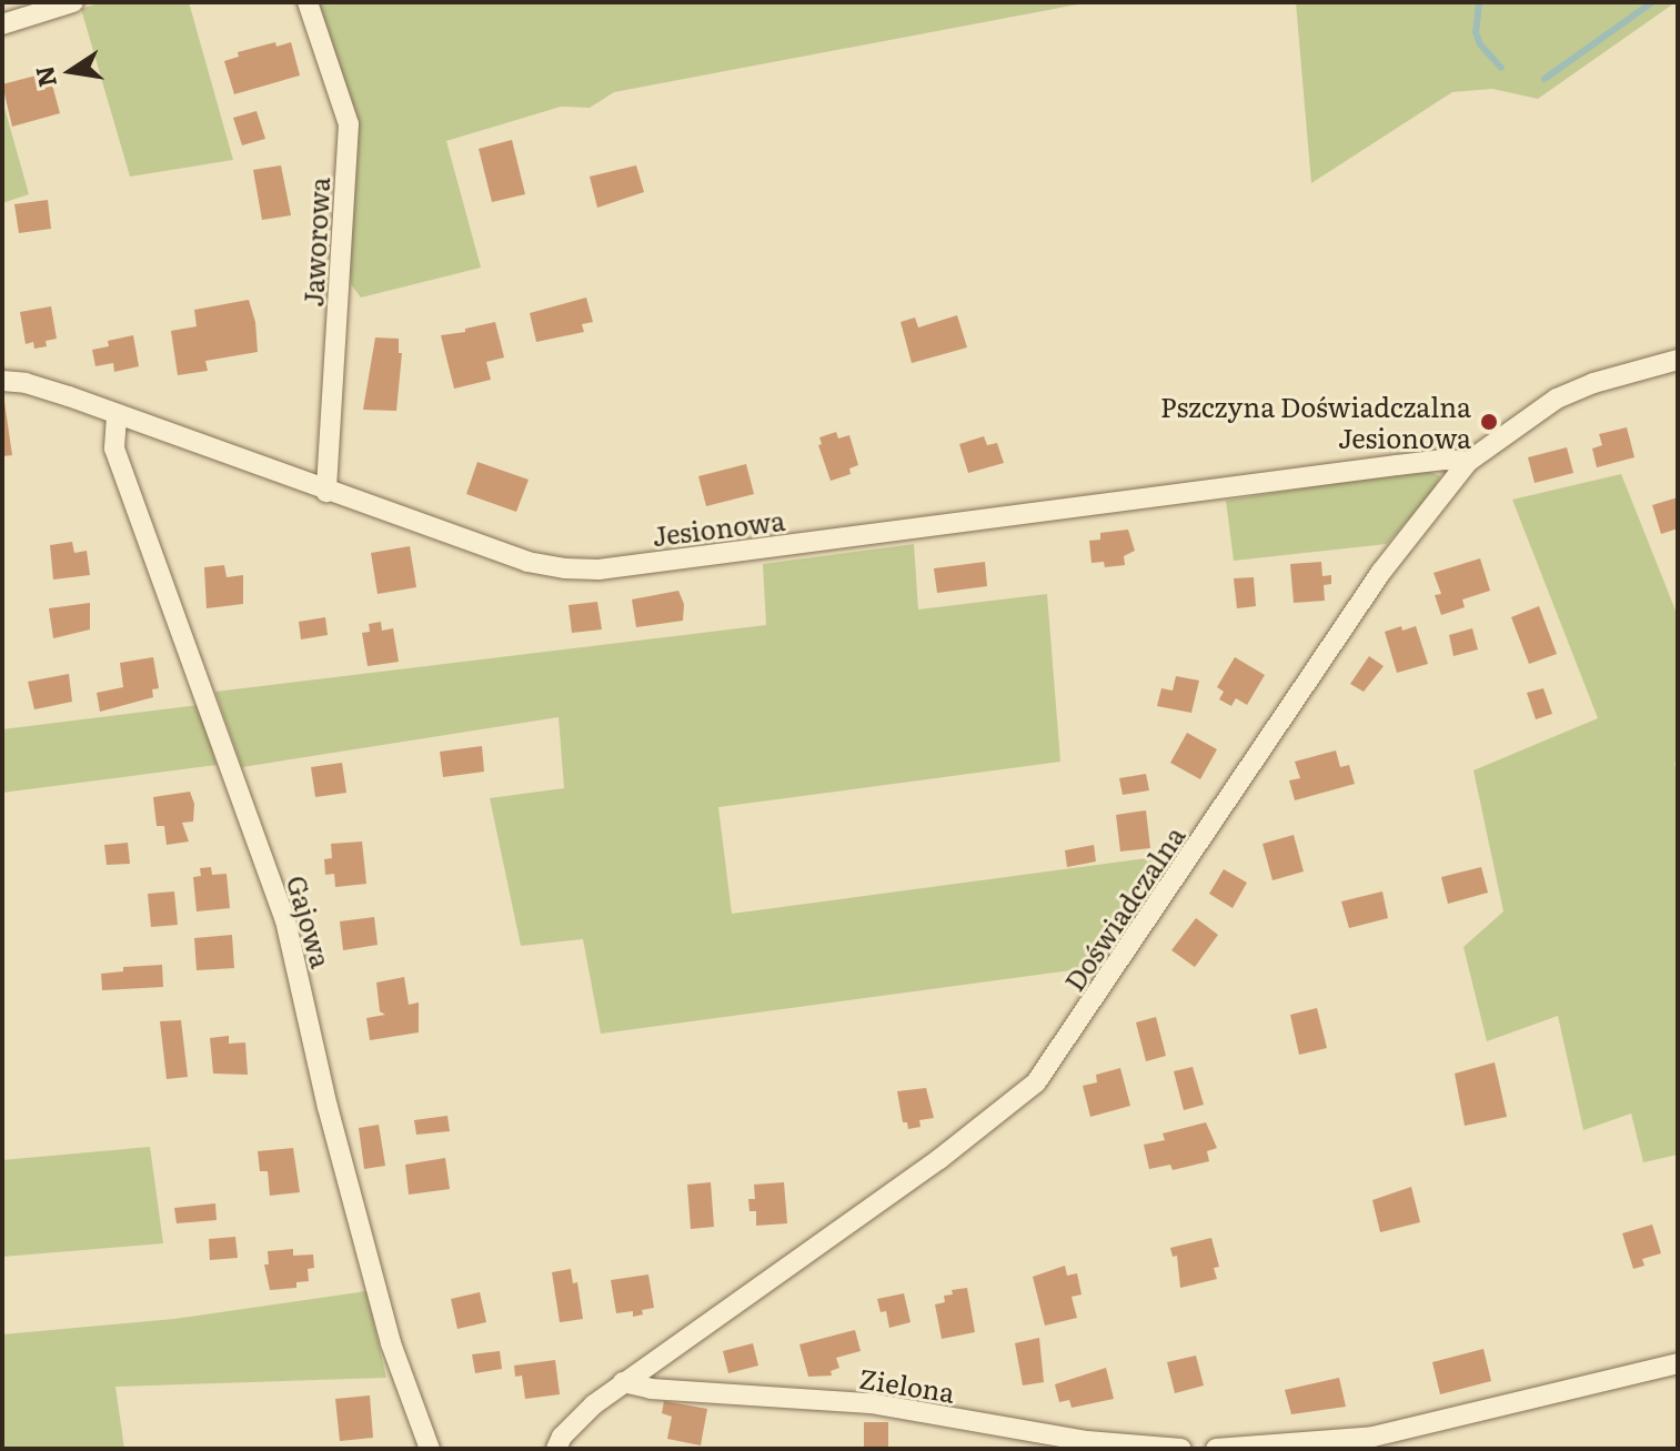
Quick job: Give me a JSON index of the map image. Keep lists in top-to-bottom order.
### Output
{
  "streets": {
    "street": [
      "Jaworowa",
      "Jesionowa",
      "Doświadczalna",
      "Gajowa",
      "Zielona"
    ]
  },
  "crossings": [
    ["Jaworowa", "Jesionowa"],
    ["Jesionowa", "Doświadczalna"],
    ["Jesionowa", "Gajowa"],
    ["Doświadczalna", "Zielona"]
  ],
  "places": ["Pszczyna Doświadczalna Jesionowa"],
  "north": "left"
}
